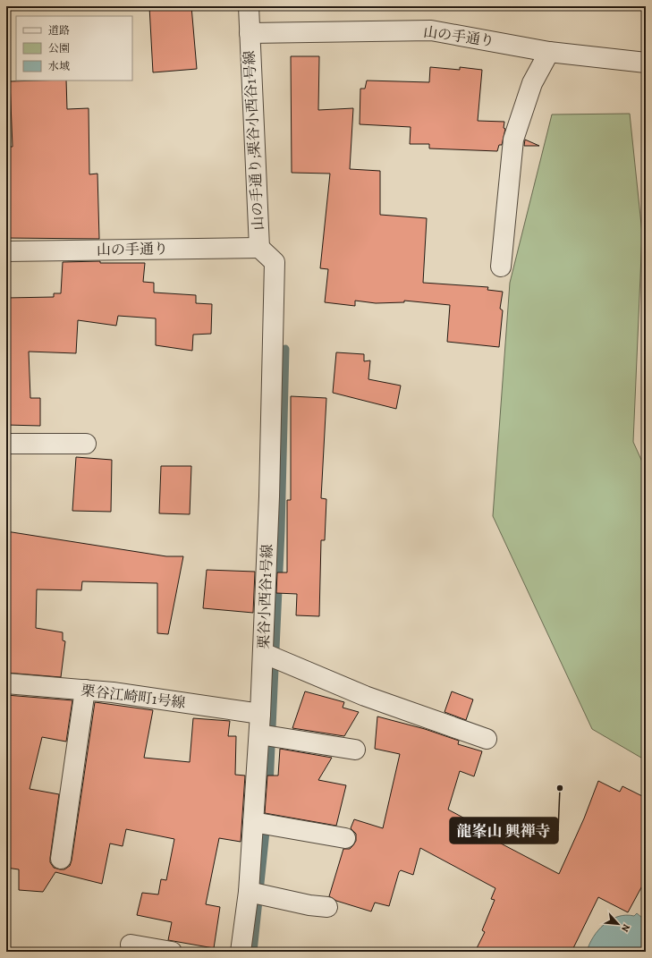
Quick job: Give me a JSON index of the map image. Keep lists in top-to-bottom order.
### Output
{
  "streets": {
    "street": [
      "山の手通り",
      "山の手通り;栗谷小西谷1号線",
      "栗谷小西谷1号線",
      "栗谷江崎町1号線"
    ]
  },
  "crossings": [
    ["山の手通り", "山の手通り;栗谷小西谷1号線"],
    ["山の手通り", "栗谷小西谷1号線"],
    ["山の手通り;栗谷小西谷1号線", "栗谷小西谷1号線"],
    ["栗谷小西谷1号線", "栗谷江崎町1号線"]
  ],
  "places": ["龍峯山 興禅寺"],
  "legend": ["道路", "公園", "水域"],
  "north": "bottom right"
}
